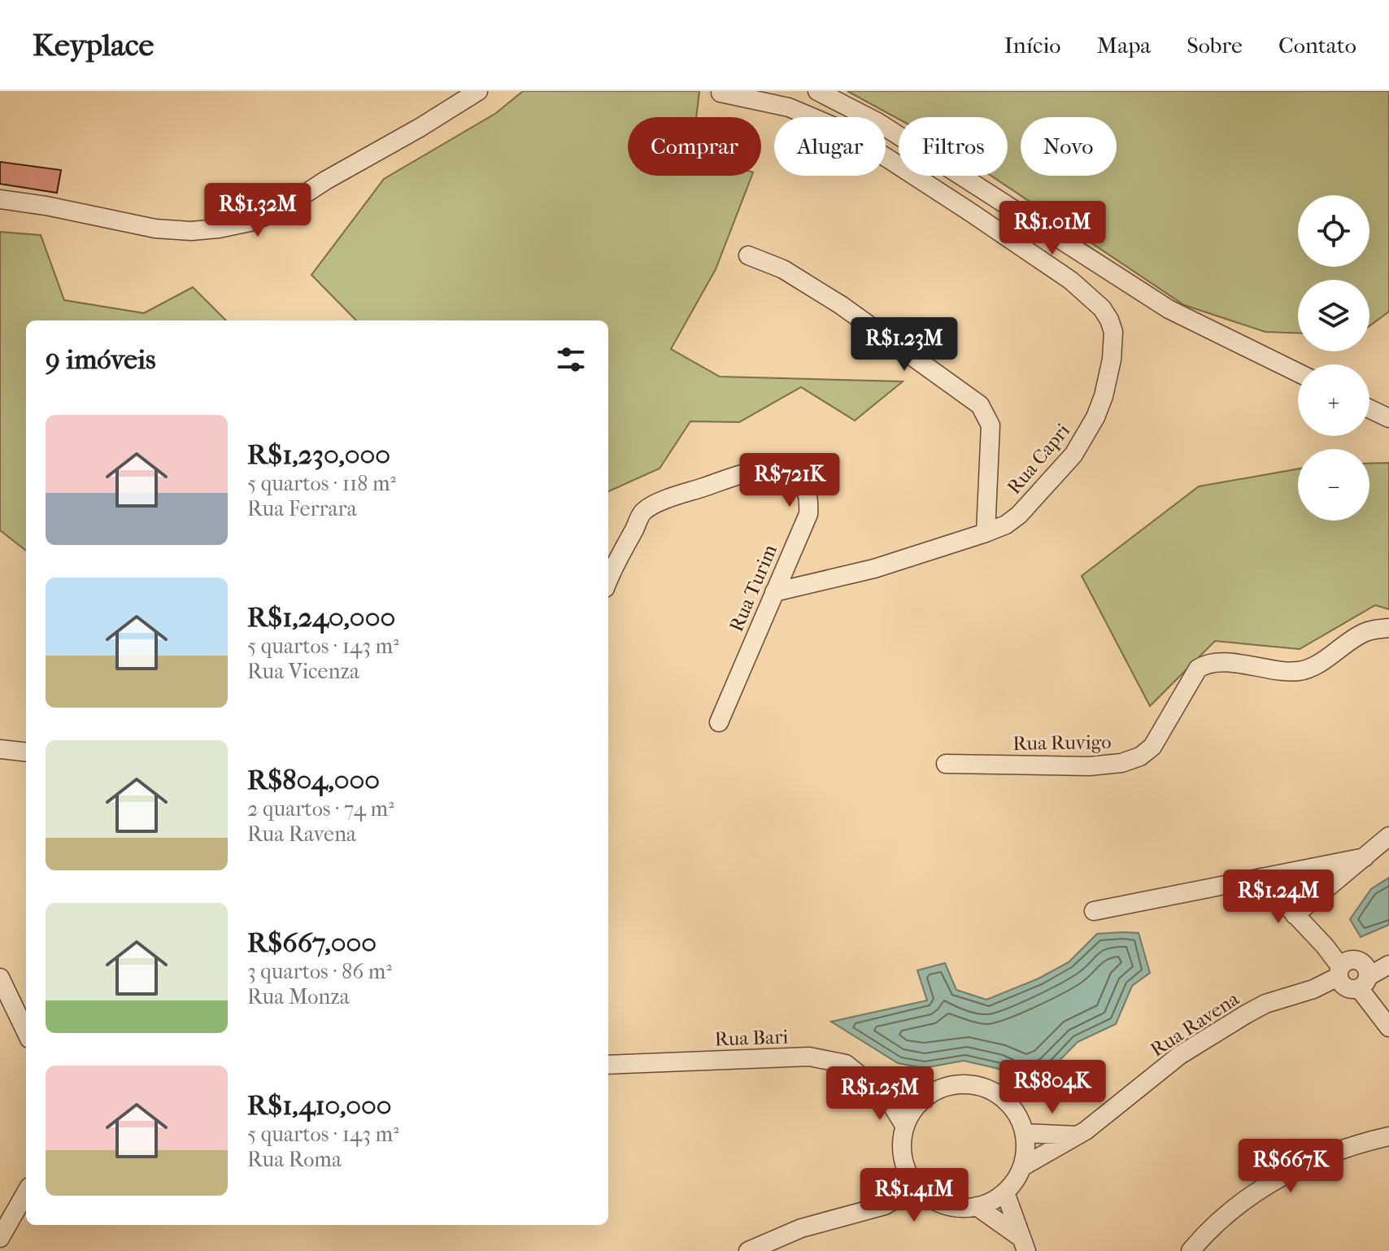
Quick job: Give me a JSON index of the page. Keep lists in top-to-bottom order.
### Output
{
  "streets": {
    "street": [
      "Rua Capri",
      "Rua Turim",
      "Rua Ruvigo",
      "Rua Ravena",
      "Rua Bari"
    ]
  },
  "crossings": [
    ["Rua Capri", "Rua Turim"],
    ["Rua Ravena", "Rua Bari"]
  ],
  "page": {
    "header": "Keyplace",
    "nav": [
      "Início",
      "Mapa",
      "Sobre",
      "Contato"
    ],
    "chip": [
      "Comprar",
      "Alugar",
      "Filtros",
      "Novo"
    ],
    "price": [
      "R$1.32M",
      "R$1.01M",
      "R$1.23M",
      "R$721K",
      "R$1.24M",
      "R$804K",
      "R$1.25M",
      "R$667K",
      "R$1.41M"
    ],
    "map_buttons": ["+", "−"],
    "heading": "9 imóveis",
    "list": [
      {
        "name": "R$1,230,000",
        "note": "5 quartos · 118 m² · Rua Ferrara"
      },
      {
        "name": "R$1,240,000",
        "note": "5 quartos · 143 m² · Rua Vicenza"
      },
      {
        "name": "R$804,000",
        "note": "2 quartos · 74 m² · Rua Ravena"
      },
      {
        "name": "R$667,000",
        "note": "3 quartos · 86 m² · Rua Monza"
      },
      {
        "name": "R$1,410,000",
        "note": "5 quartos · 143 m² · Rua Roma"
      }
    ]
  }
}
